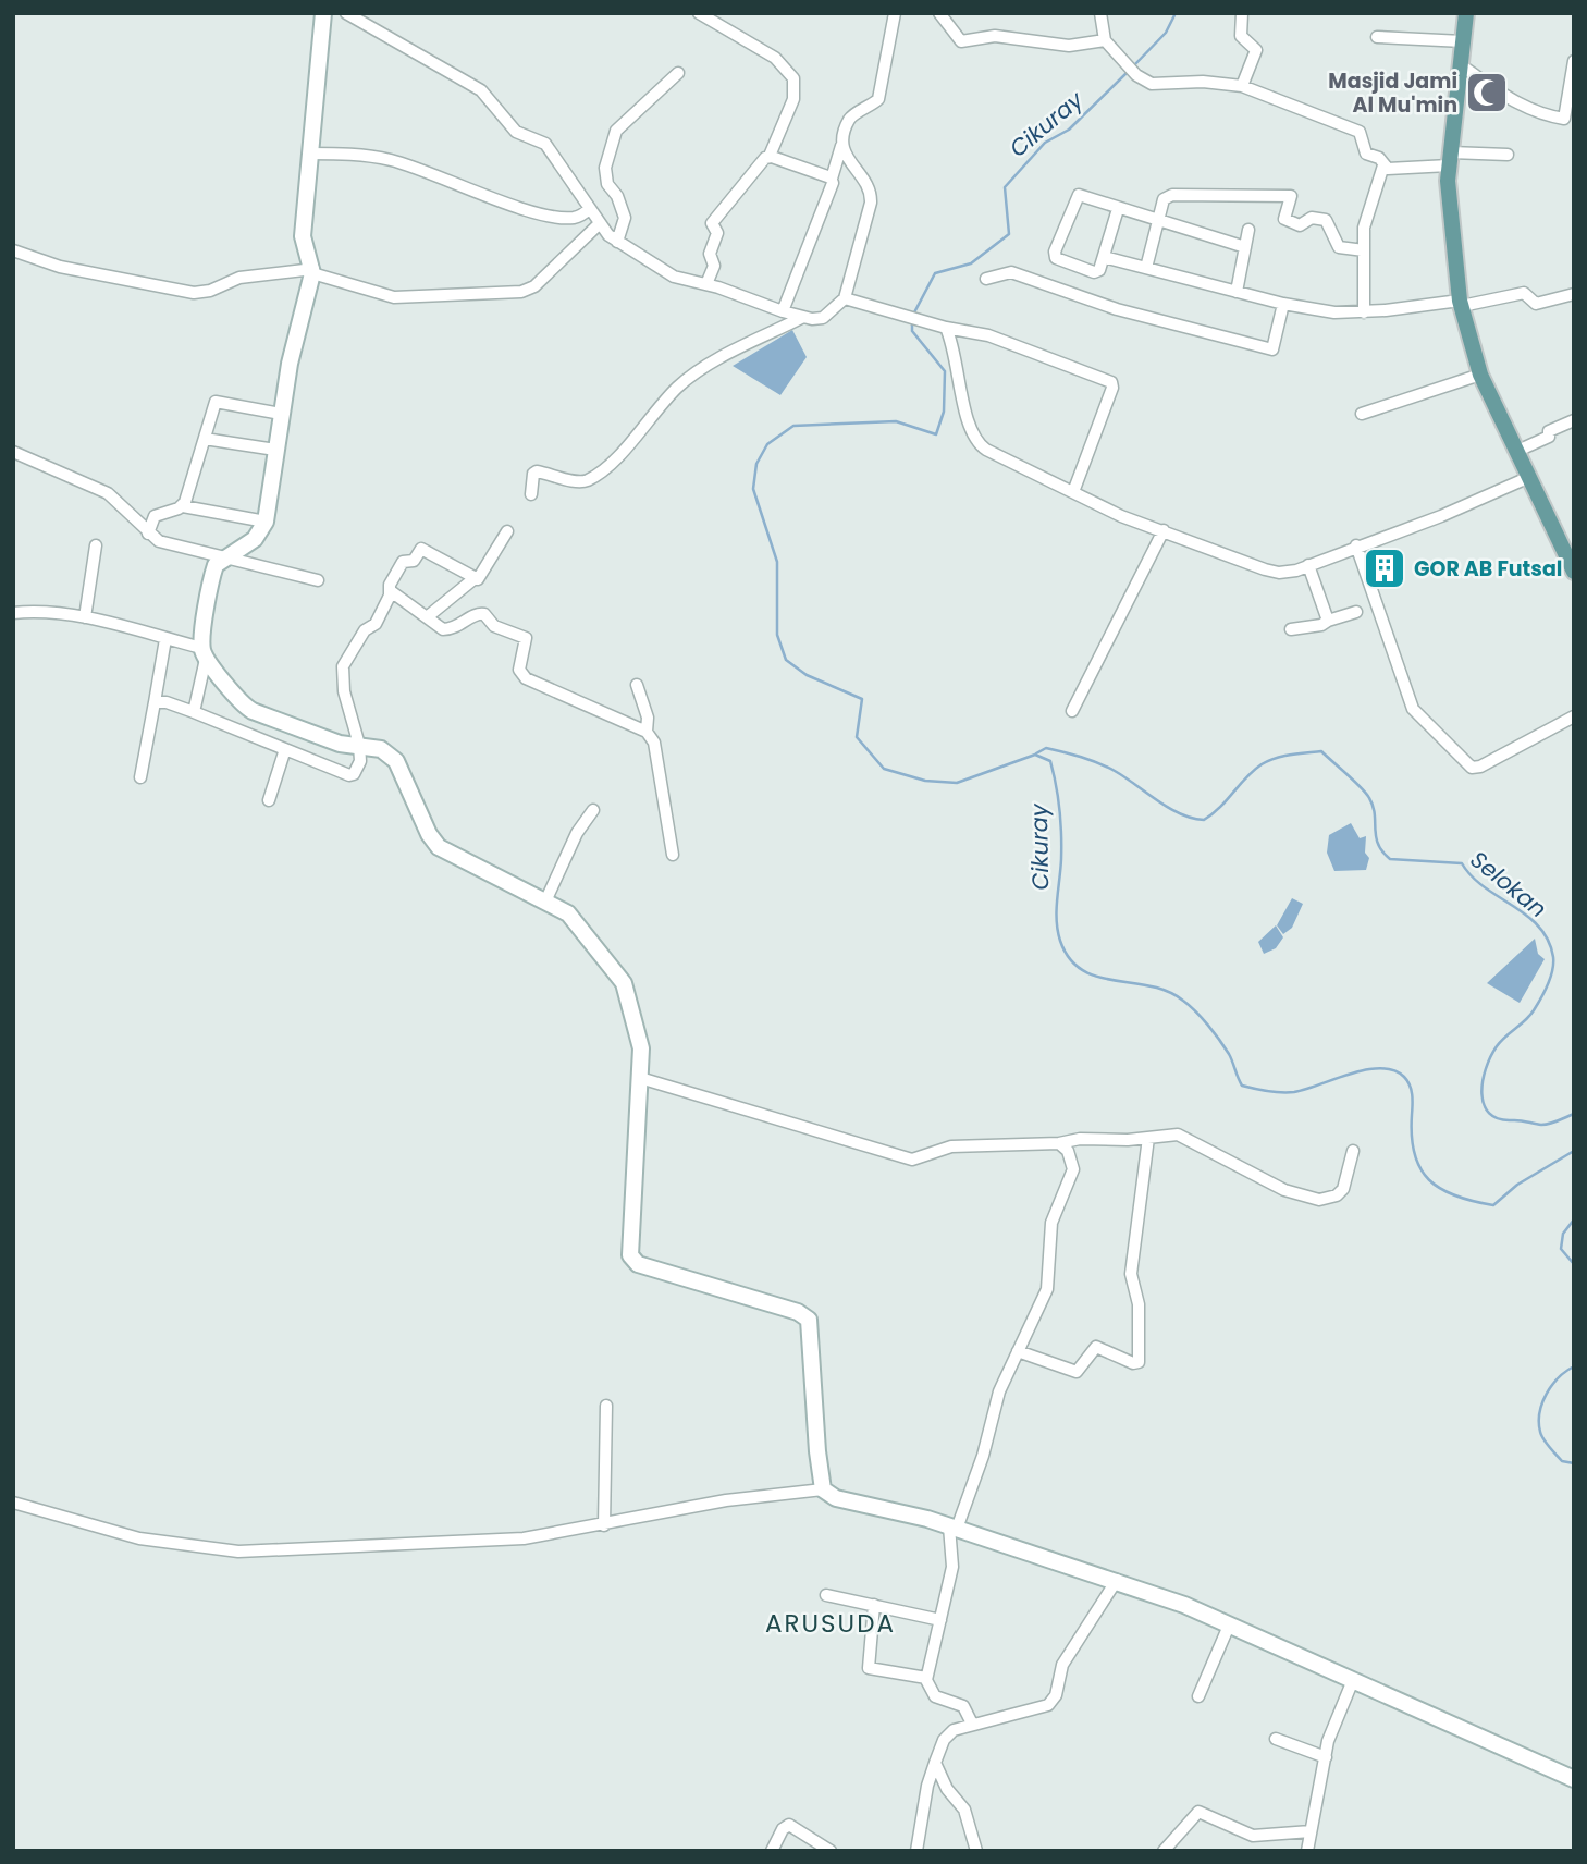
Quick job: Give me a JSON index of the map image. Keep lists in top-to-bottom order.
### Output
{
  "districts": ["ARUSUDA"],
  "water": ["Cikuray", "Selokan"],
  "places": {
    "mosque": ["Masjid Jami Al Mu'min"],
    "building": ["GOR AB Futsal"]
  }
}
